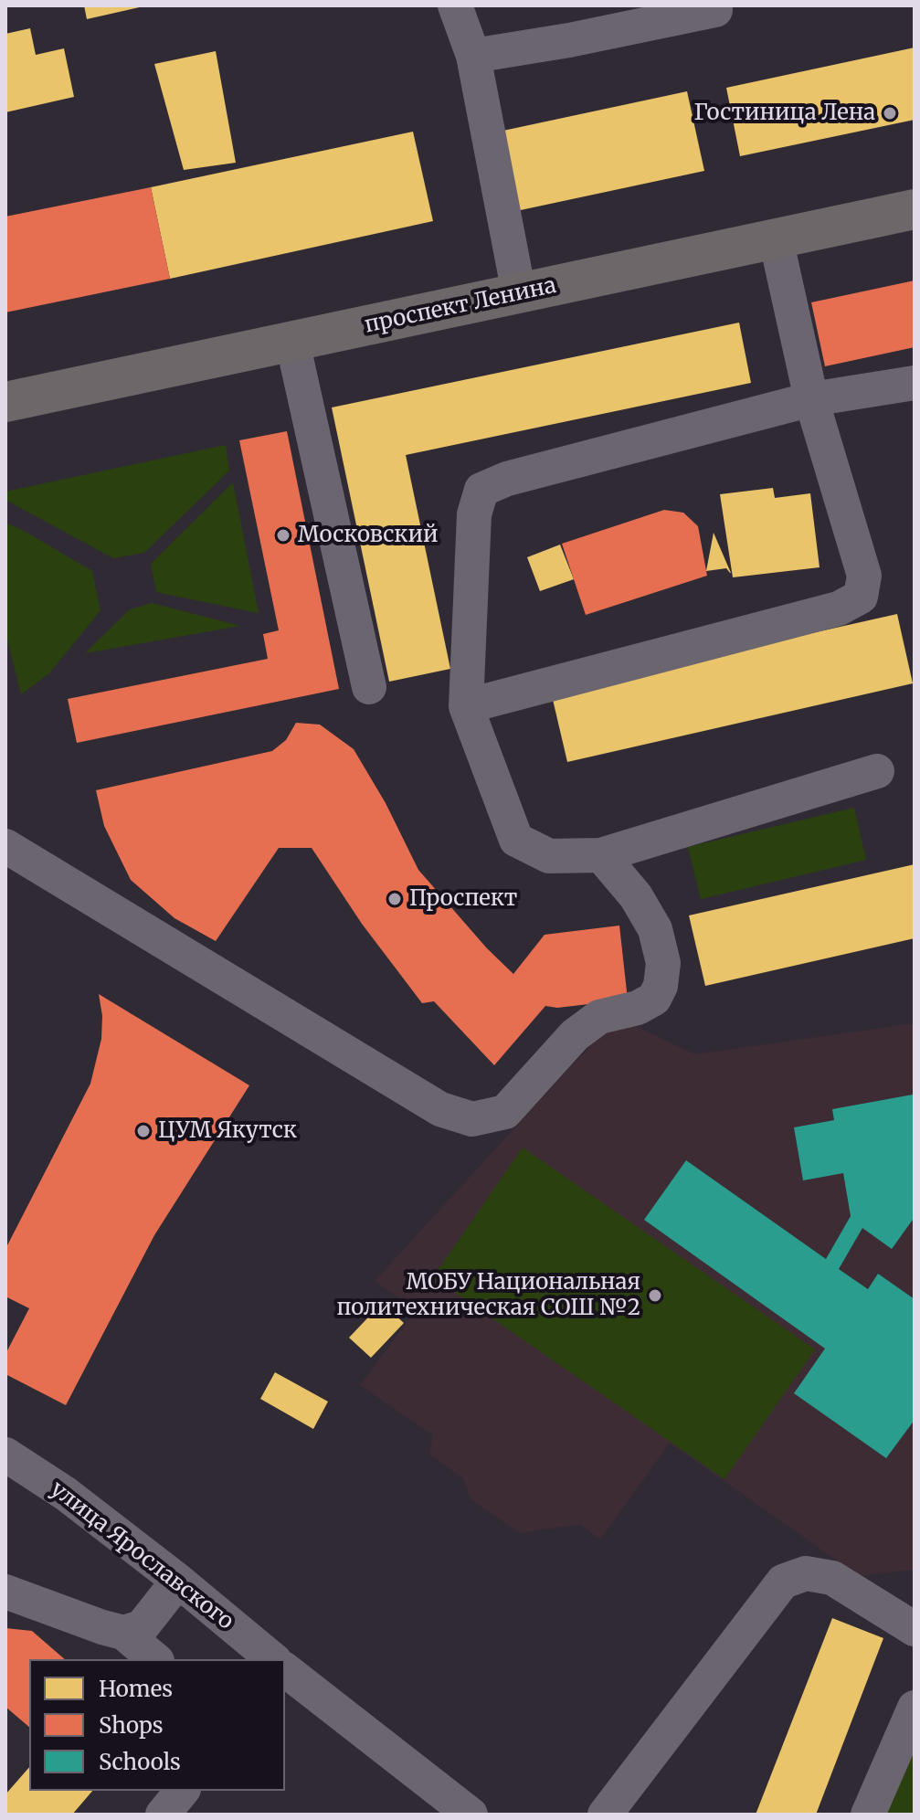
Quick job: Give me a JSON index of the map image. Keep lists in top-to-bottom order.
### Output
{
  "streets": {
    "main road": ["проспект Ленина"],
    "street": ["улица Ярославского"]
  },
  "places": [
    "Гостиница Лена",
    "Московский",
    "Проспект",
    "ЦУМ Якутск",
    "МОБУ Национальная политехническая СОШ №2"
  ],
  "legend": ["Homes", "Shops", "Schools"]
}
